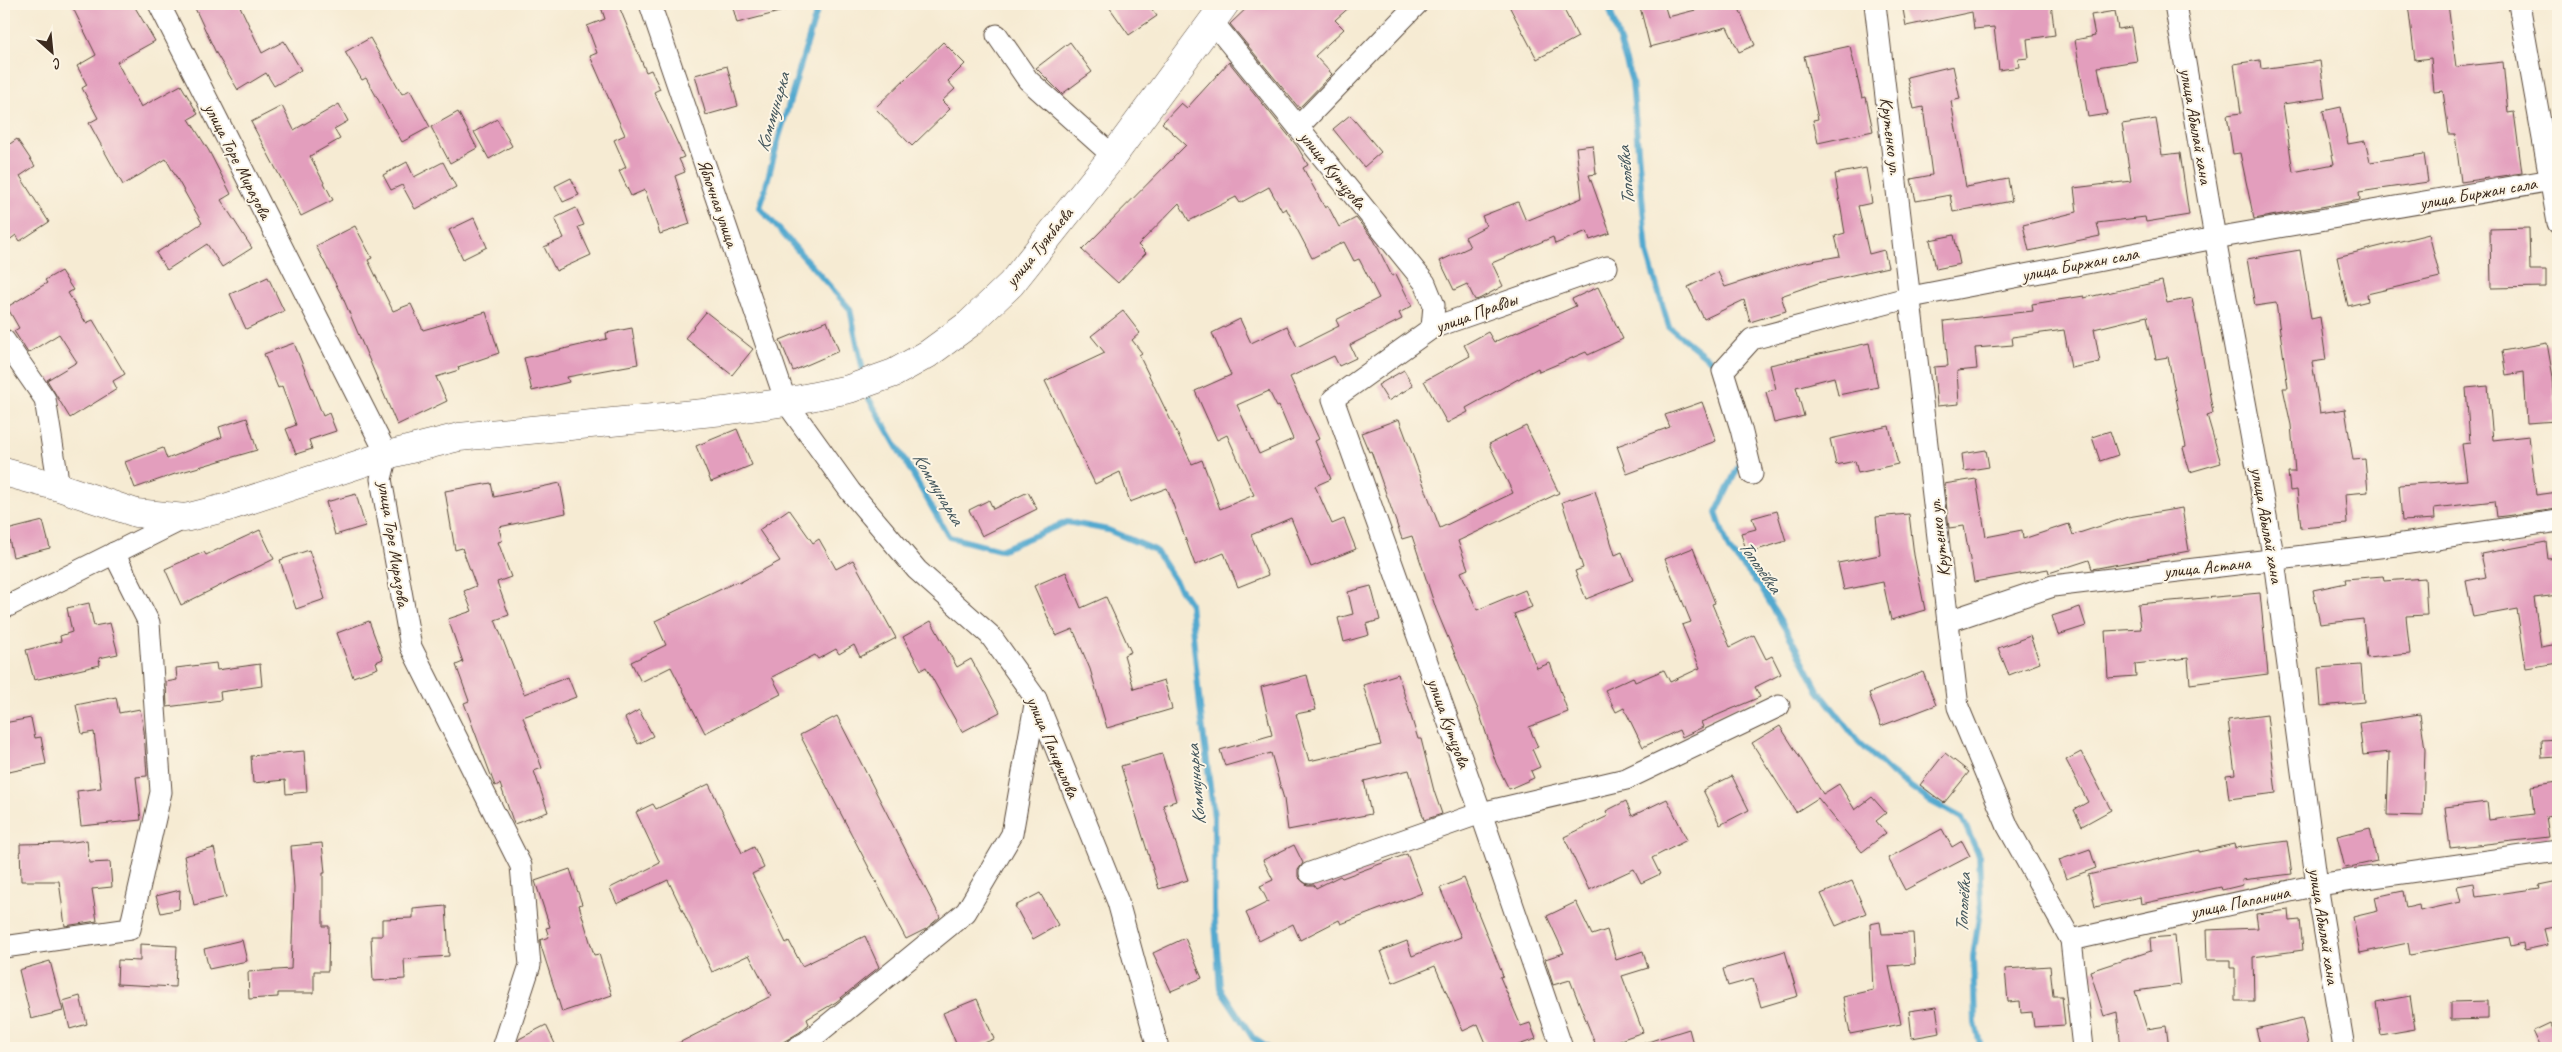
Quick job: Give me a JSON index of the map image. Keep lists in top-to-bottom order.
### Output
{
  "streets": {
    "main road": ["улица Туякбаева"],
    "street": [
      "улица Абылай хана",
      "Крутенко ул.",
      "улица Торе Миразова",
      "улица Кутузова",
      "улица Биржан сала",
      "Яблочная улица",
      "улица Правды",
      "улица Астана",
      "улица Панфилова",
      "улица Папанина"
    ]
  },
  "crossings": [
    ["улица Абылай хана", "улица Биржан сала"],
    ["улица Абылай хана", "улица Астана"],
    ["улица Абылай хана", "улица Папанина"],
    ["Крутенко ул.", "улица Биржан сала"],
    ["Крутенко ул.", "улица Астана"],
    ["Крутенко ул.", "улица Папанина"],
    ["улица Торе Миразова", "улица Туякбаева"],
    ["улица Кутузова", "улица Туякбаева"],
    ["улица Кутузова", "улица Правды"],
    ["Яблочная улица", "улица Туякбаева"],
    ["Яблочная улица", "улица Панфилова"],
    ["улица Туякбаева", "улица Панфилова"]
  ],
  "water": ["Коммунарка", "Тополёвка"],
  "north": "bottom right"
}
